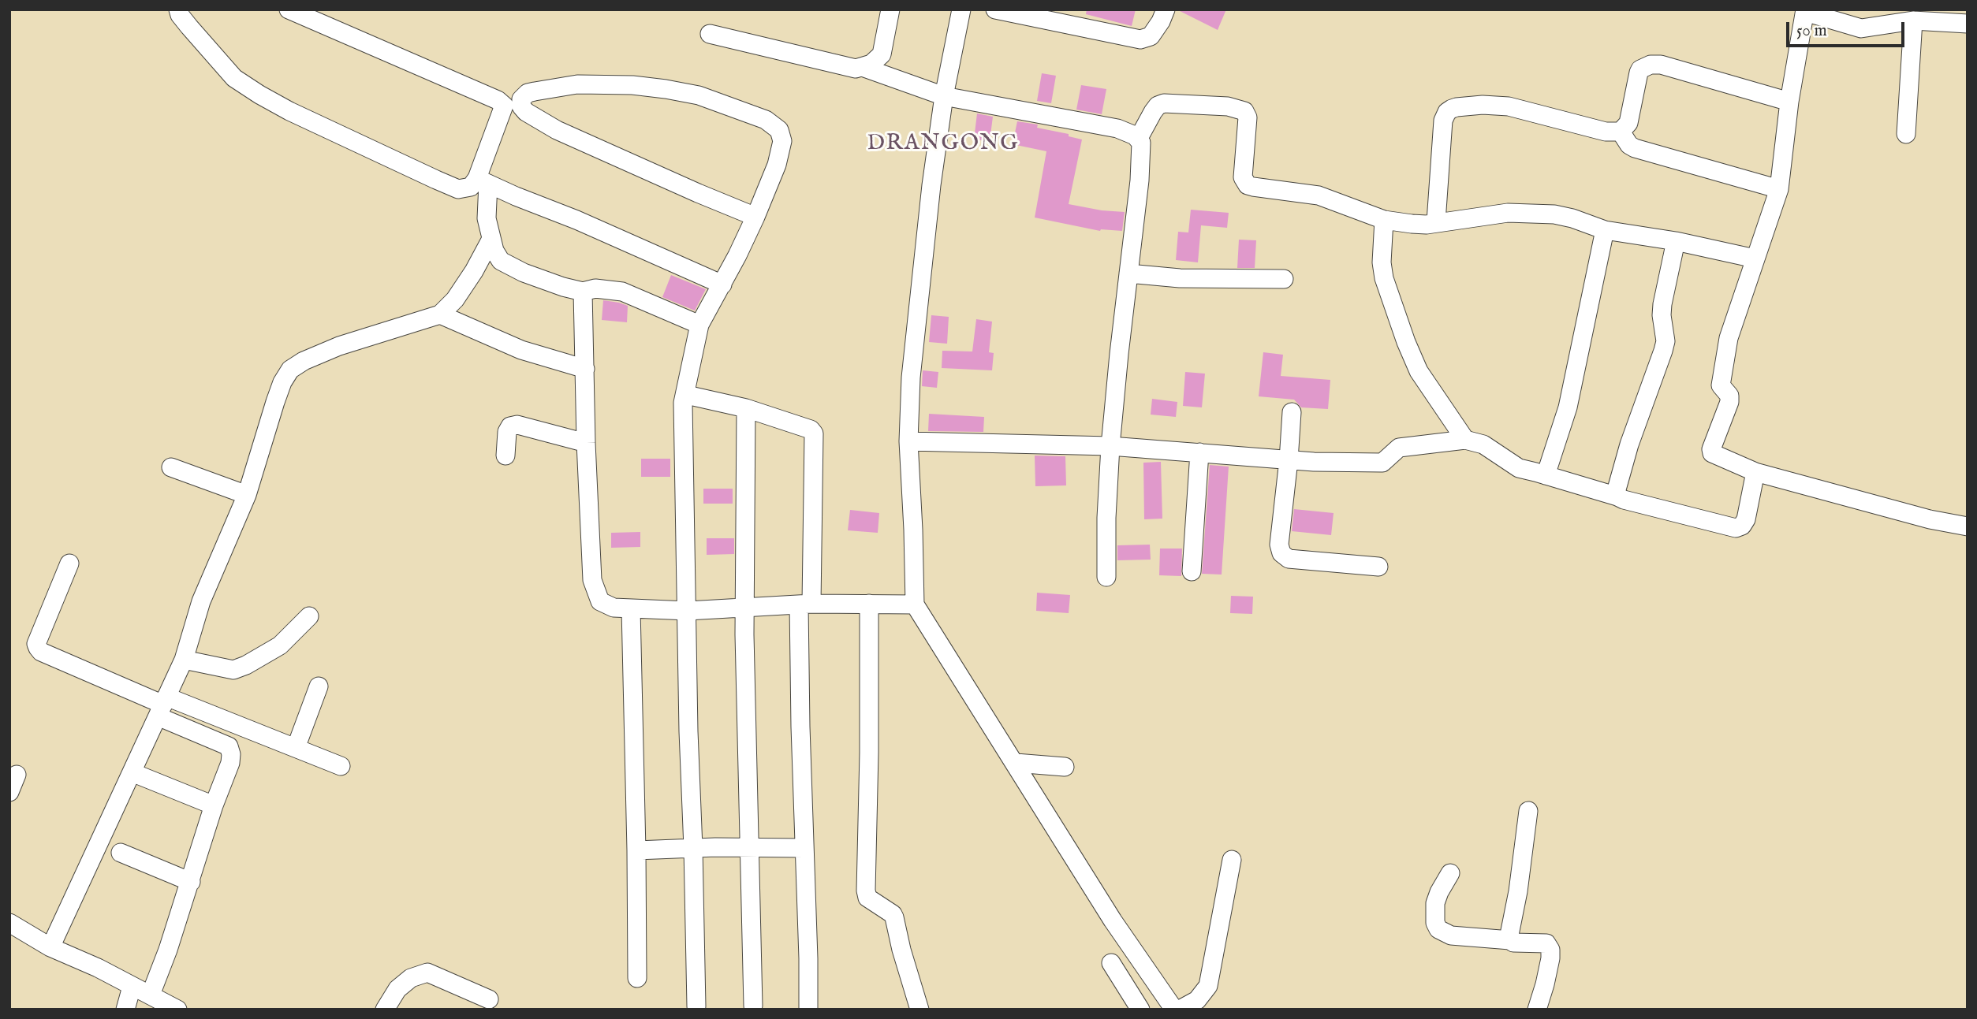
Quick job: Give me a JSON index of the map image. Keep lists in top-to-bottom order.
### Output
{
  "districts": ["DRANGONG"],
  "scale_bar": "50 m"
}
